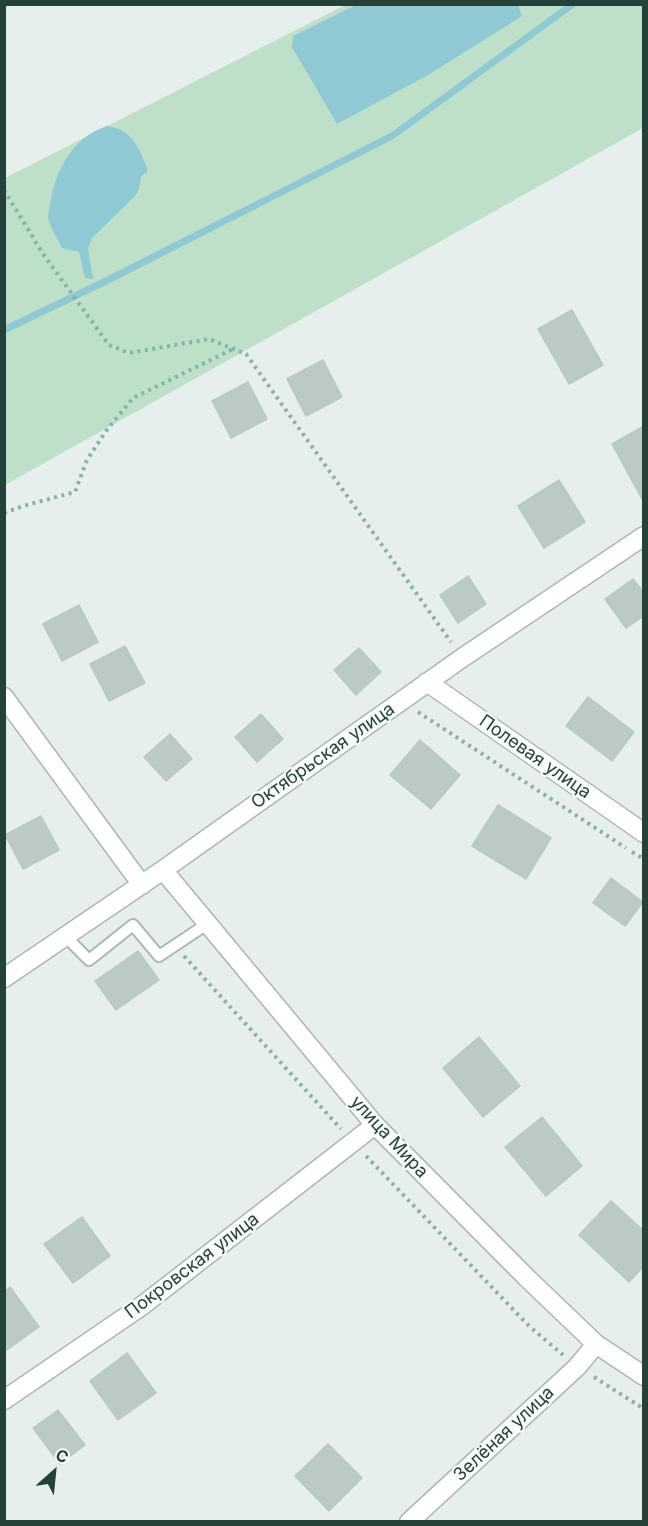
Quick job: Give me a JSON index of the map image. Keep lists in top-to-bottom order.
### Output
{
  "streets": {
    "street": [
      "Октябрьская улица",
      "Полевая улица",
      "улица Мира",
      "Покровская улица",
      "Зелёная улица"
    ]
  },
  "crossings": [
    ["Октябрьская улица", "Полевая улица"],
    ["Октябрьская улица", "улица Мира"],
    ["улица Мира", "Покровская улица"],
    ["улица Мира", "Зелёная улица"]
  ],
  "north": "top right"
}
